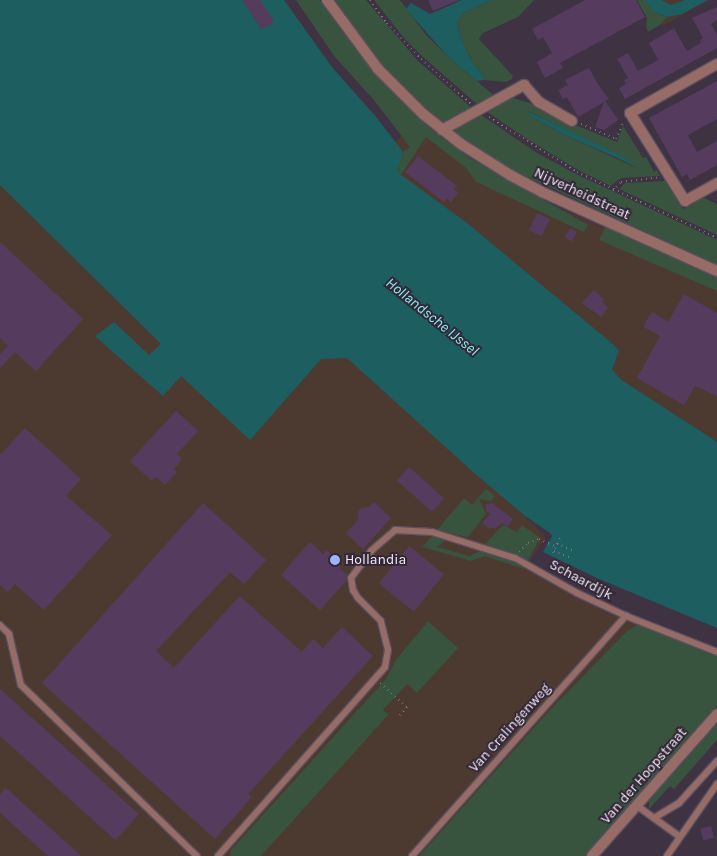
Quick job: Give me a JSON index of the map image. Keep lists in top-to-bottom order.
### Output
{
  "streets": {
    "street": ["Nijverheidstraat", "Van der Hoopstraat"],
    "lane": ["Schaardijk", "Van Cralingenweg"]
  },
  "crossings": [
    ["Schaardijk", "Van Cralingenweg"]
  ],
  "water": ["Hollandsche IJssel"],
  "places": ["Hollandia"]
}
